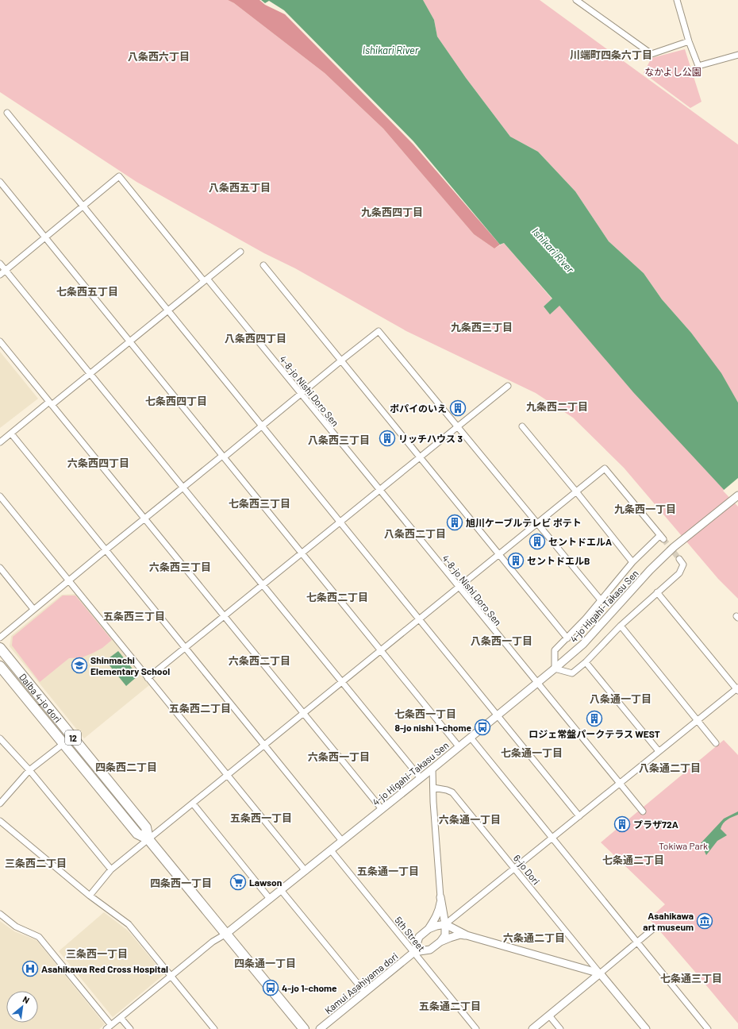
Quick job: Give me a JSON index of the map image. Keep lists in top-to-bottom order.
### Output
{
  "streets": {
    "highway": ["Daiba 4-jo dori", "12"],
    "street": [
      "4-8-jo Nishi Doro Sen",
      "4-jo Higahi-Takasu Sen",
      "6-jo Dori",
      "5th Street",
      "Kamui Asahiyama dori"
    ]
  },
  "crossings": [
    ["4-8-jo Nishi Doro Sen", "4-jo Higahi-Takasu Sen"],
    ["4-jo Higahi-Takasu Sen", "Daiba 4-jo dori"],
    ["4-jo Higahi-Takasu Sen", "5th Street"],
    ["5th Street", "Kamui Asahiyama dori"]
  ],
  "districts": [
    "川端町四条六丁目",
    "八条西六丁目",
    "八条西五丁目",
    "九条西四丁目",
    "七条西五丁目",
    "九条西三丁目",
    "八条西四丁目",
    "七条西四丁目",
    "九条西二丁目",
    "八条西三丁目",
    "六条西四丁目",
    "七条西三丁目",
    "九条西一丁目",
    "八条西二丁目",
    "六条西三丁目",
    "七条西二丁目",
    "五条西三丁目",
    "八条西一丁目",
    "六条西二丁目",
    "八条通一丁目",
    "五条西二丁目",
    "七条西一丁目",
    "七条通一丁目",
    "六条西一丁目",
    "四条西二丁目",
    "八条通二丁目",
    "五条西一丁目",
    "六条通一丁目",
    "七条通二丁目",
    "三条西二丁目",
    "五条通一丁目",
    "四条西一丁目",
    "六条通二丁目",
    "三条西一丁目",
    "四条通一丁目",
    "七条通三丁目",
    "五条通二丁目"
  ],
  "water": ["Ishikari River"],
  "parks": ["なかよし公園", "Tokiwa Park"],
  "places": {
    "building": [
      "ポパイのいえ",
      "リッチハウス 3",
      "旭川ケーブルテレビ ポテト",
      "セントドエルA",
      "セントドエルB",
      "ロジェ常盤パークテラス WEST",
      "プラザ72A"
    ],
    "school or university": ["Shinmachi Elementary School"],
    "bus stop": ["8-jo nishi 1-chome", "4-jo 1-chome"],
    "supermarket": ["Lawson"],
    "museum": ["Asahikawa art museum"],
    "hospital": ["Asahikawa Red Cross Hospital"]
  },
  "north": "top right"
}
